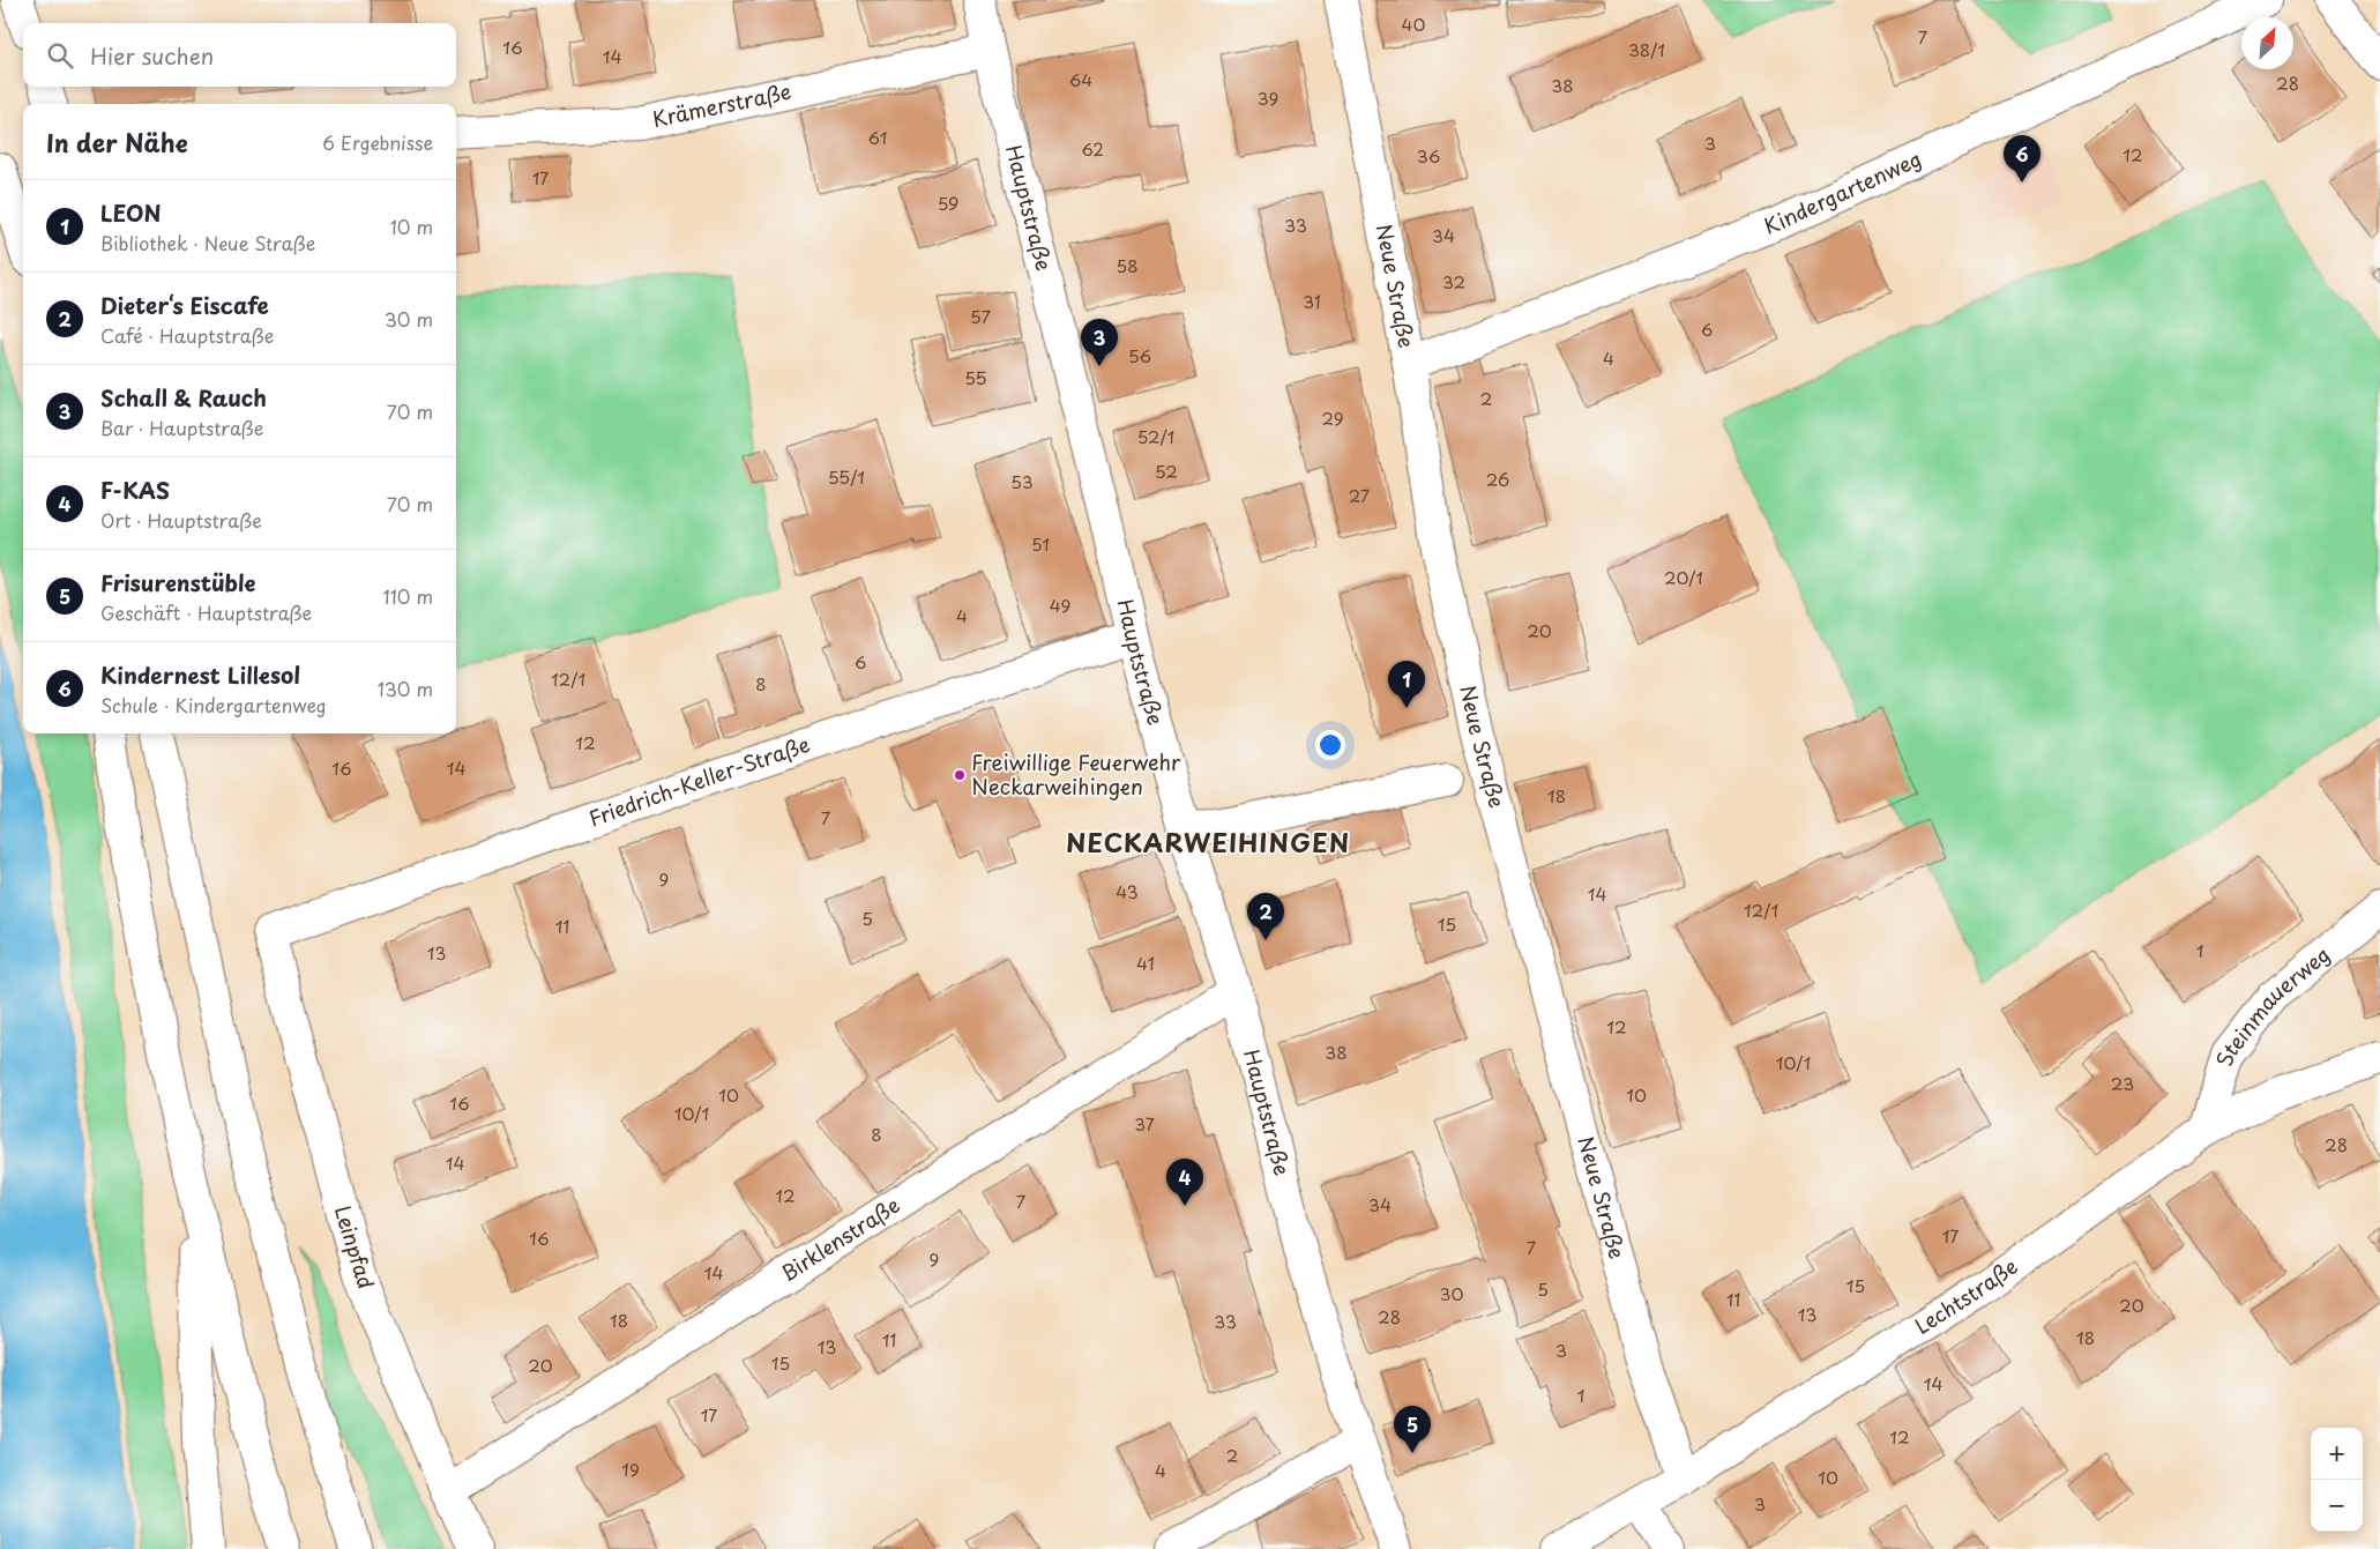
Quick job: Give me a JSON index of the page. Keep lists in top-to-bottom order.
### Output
{
  "streets": {
    "street": [
      "Krämerstraße",
      "Kindergartenweg",
      "Hauptstraße",
      "Neue Straße",
      "Friedrich-Keller-Straße",
      "Steinmauerweg",
      "Birklenstraße",
      "Leinpfad",
      "Lechtstraße"
    ]
  },
  "crossings": [
    ["Krämerstraße", "Hauptstraße"],
    ["Kindergartenweg", "Neue Straße"],
    ["Hauptstraße", "Friedrich-Keller-Straße"],
    ["Hauptstraße", "Birklenstraße"],
    ["Neue Straße", "Lechtstraße"],
    ["Friedrich-Keller-Straße", "Leinpfad"],
    ["Steinmauerweg", "Lechtstraße"],
    ["Birklenstraße", "Leinpfad"]
  ],
  "districts": ["NECKARWEIHINGEN"],
  "places": ["Freiwillige Feuerwehr Neckarweihingen"],
  "house_numbers": [
    "40",
    "7",
    "16",
    "38/1",
    "14",
    "64",
    "28",
    "38",
    "39",
    "61",
    "3",
    "62",
    "12",
    "36",
    "17",
    "59",
    "33",
    "34",
    "58",
    "32",
    "31",
    "57",
    "6",
    "56",
    "4",
    "55",
    "2",
    "29",
    "52/1",
    "52",
    "55/1",
    "26",
    "53",
    "27",
    "51",
    "20/1",
    "49",
    "4",
    "20",
    "6",
    "12/1",
    "8",
    "12",
    "16",
    "14",
    "18",
    "7",
    "9",
    "43",
    "14",
    "12/1",
    "5",
    "15",
    "11",
    "1",
    "13",
    "41",
    "12",
    "38",
    "10/1",
    "23",
    "10",
    "10",
    "16",
    "10/1",
    "37",
    "8",
    "28",
    "14",
    "12",
    "7",
    "34",
    "17",
    "16",
    "7",
    "9",
    "14",
    "15",
    "5",
    "30",
    "11",
    "20",
    "13",
    "28",
    "18",
    "33",
    "18",
    "11",
    "13",
    "3",
    "15",
    "20",
    "14",
    "1",
    "17",
    "12",
    "2",
    "19",
    "4",
    "10",
    "3"
  ],
  "north": "top right",
  "page": {
    "search": "Hier suchen",
    "heading": ["In der Nähe", "6 Ergebnisse"],
    "pins": [
      "6",
      "3",
      "1",
      "2",
      "4",
      "5"
    ],
    "list": [
      {
        "mark": "1",
        "name": "LEON",
        "note": "Bibliothek · Neue Straße",
        "value": "10 m"
      },
      {
        "mark": "2",
        "name": "Dieter‘s Eiscafe",
        "note": "Café · Hauptstraße",
        "value": "30 m"
      },
      {
        "mark": "3",
        "name": "Schall & Rauch",
        "note": "Bar · Hauptstraße",
        "value": "70 m"
      },
      {
        "mark": "4",
        "name": "F-KAS",
        "note": "Ort · Hauptstraße",
        "value": "70 m"
      },
      {
        "mark": "5",
        "name": "Frisurenstüble",
        "note": "Geschäft · Hauptstraße",
        "value": "110 m"
      },
      {
        "mark": "6",
        "name": "Kindernest Lillesol",
        "note": "Schule · Kindergartenweg",
        "value": "130 m"
      }
    ],
    "map_buttons": ["+", "−"]
  }
}
